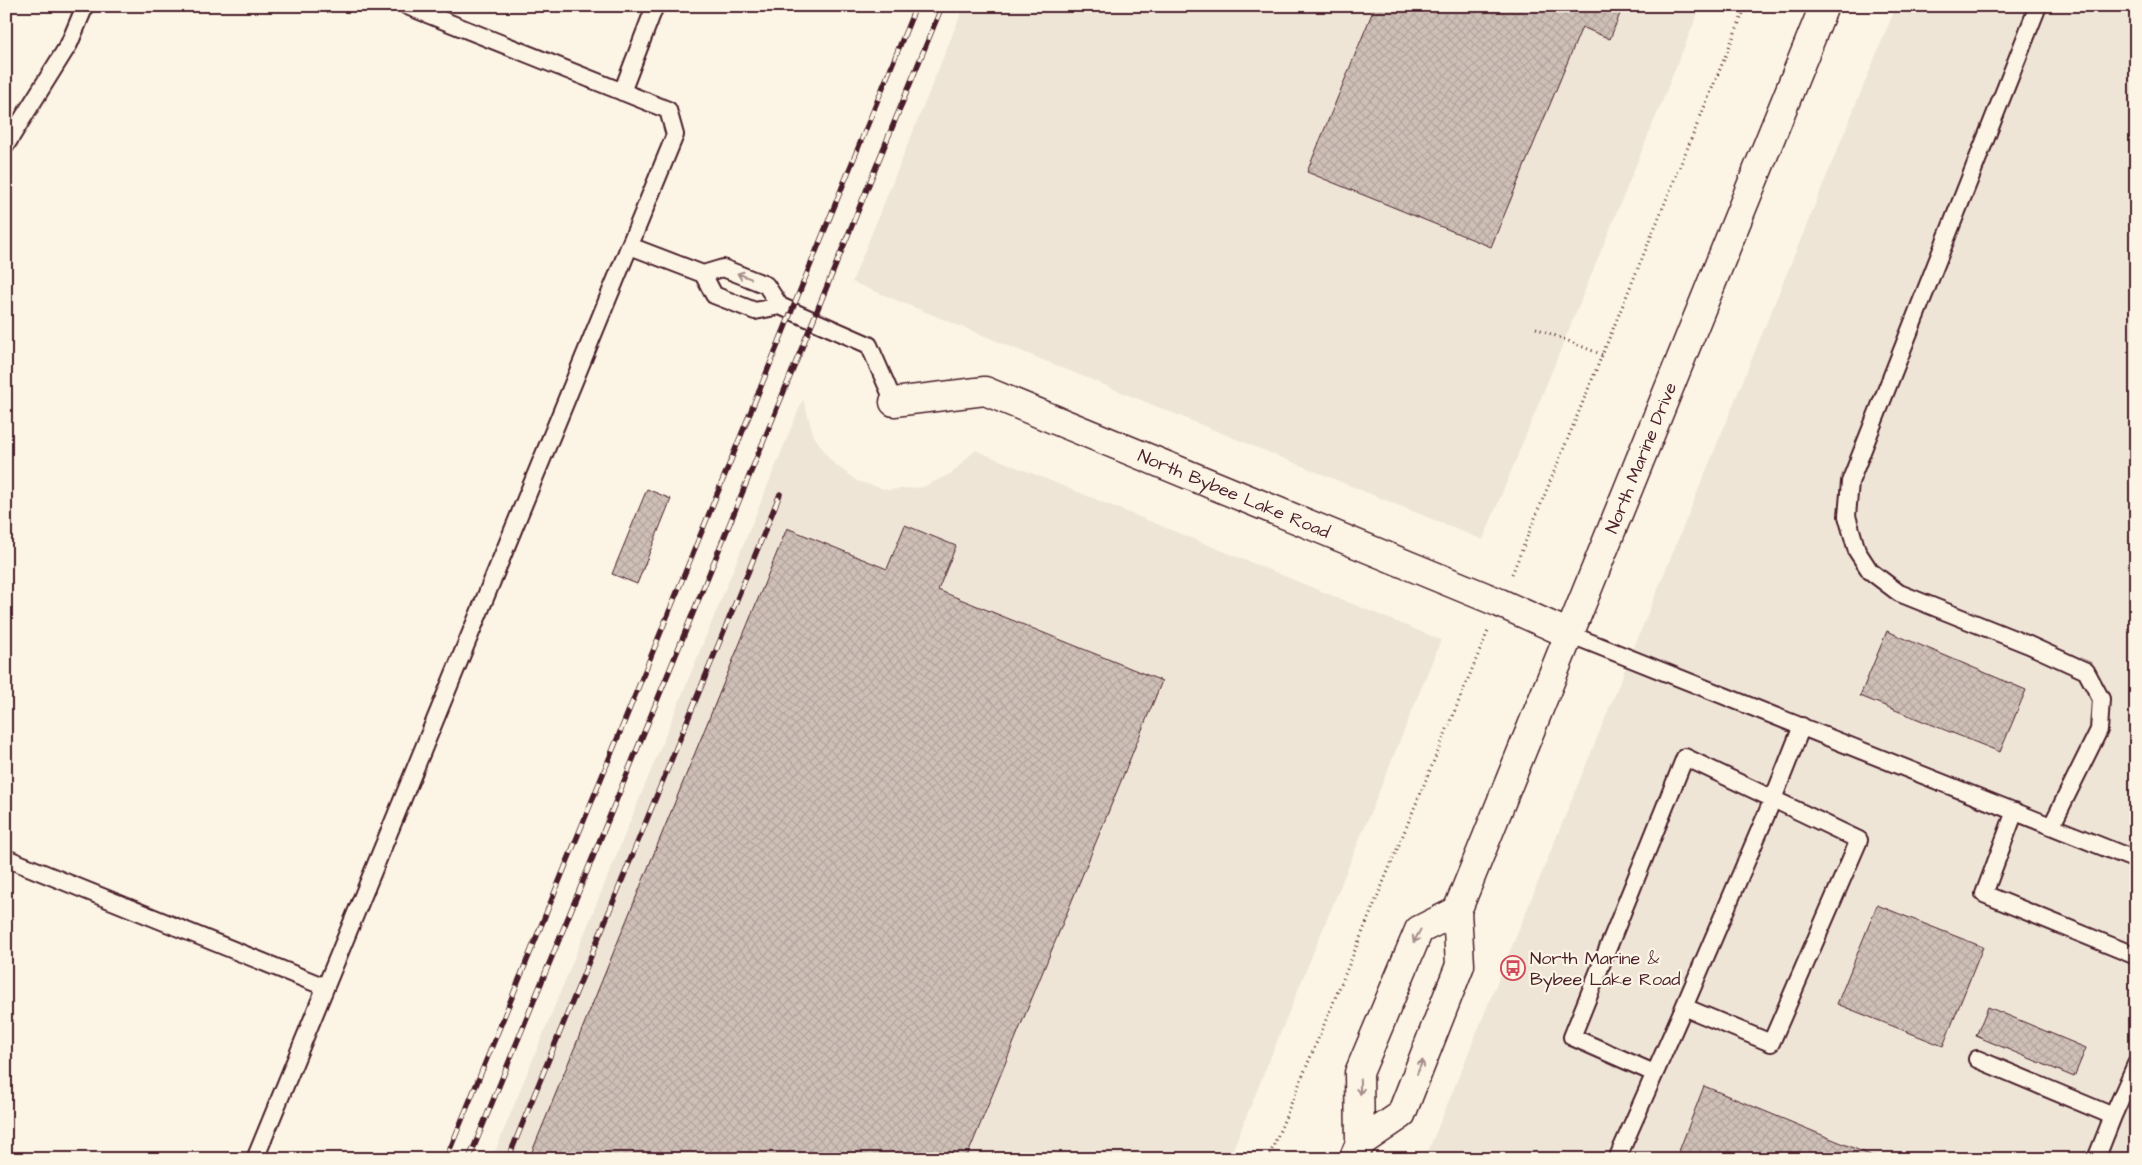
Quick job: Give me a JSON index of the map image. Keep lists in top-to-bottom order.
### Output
{
  "streets": {
    "main road": ["North Marine Drive", "North Bybee Lake Road"]
  },
  "crossings": [
    ["North Marine Drive", "North Bybee Lake Road"]
  ],
  "places": {
    "bus stop": ["North Marine & Bybee Lake Road"]
  }
}
